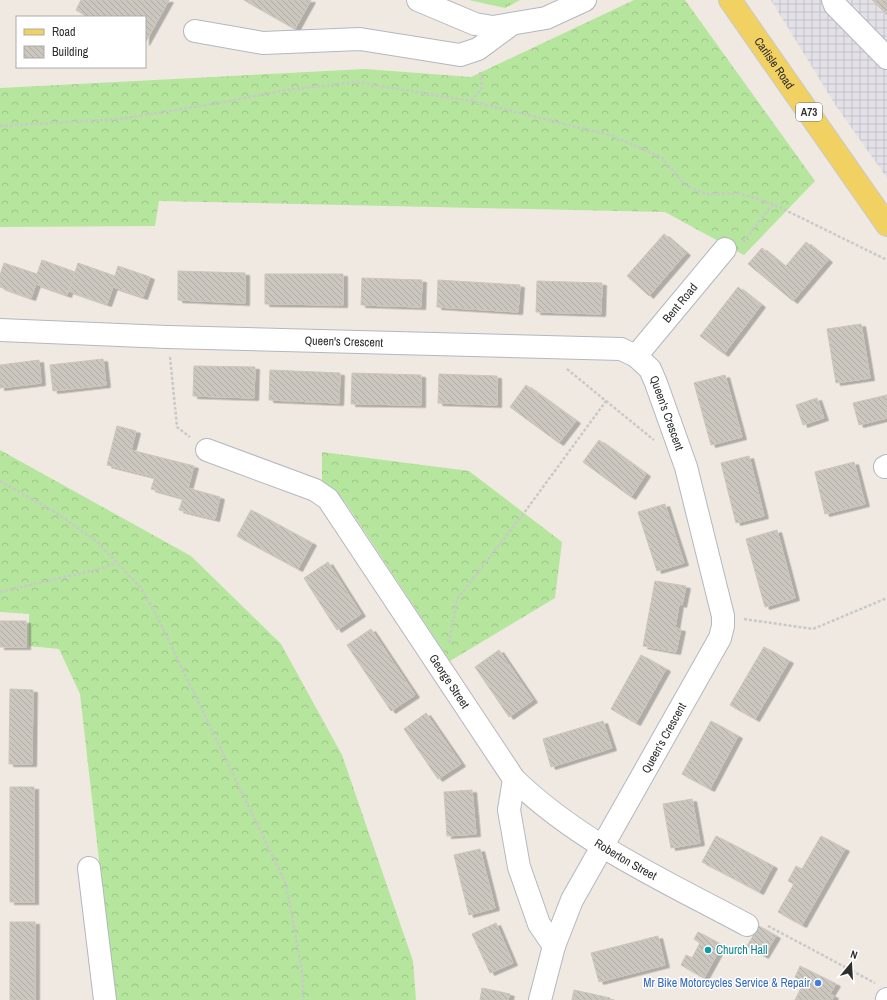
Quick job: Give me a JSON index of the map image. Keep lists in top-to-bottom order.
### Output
{
  "streets": {
    "main road": ["Carlisle Road", "A73"],
    "street": [
      "Bent Road",
      "Queen's Crescent",
      "George Street",
      "Roberton Street"
    ]
  },
  "crossings": [
    ["Bent Road", "Queen's Crescent"],
    ["Queen's Crescent", "Roberton Street"],
    ["George Street", "Roberton Street"]
  ],
  "places": ["Church Hall", "Mr Bike Motorcycles Service & Repair"],
  "legend": ["Road", "Building"],
  "north": "top"
}
